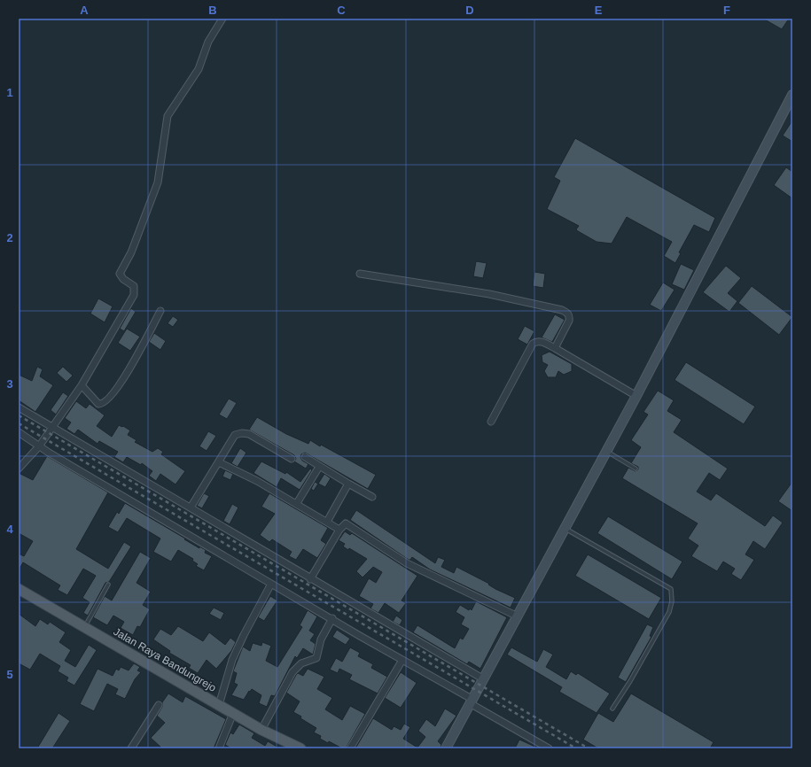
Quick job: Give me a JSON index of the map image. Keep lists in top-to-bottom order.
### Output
{
  "streets": {
    "main road": ["Jalan Raya Bandungrejo"]
  },
  "grid": {
    "columns": [
      "A",
      "B",
      "C",
      "D",
      "E",
      "F"
    ],
    "rows": [
      "1",
      "2",
      "3",
      "4",
      "5"
    ]
  }
}
